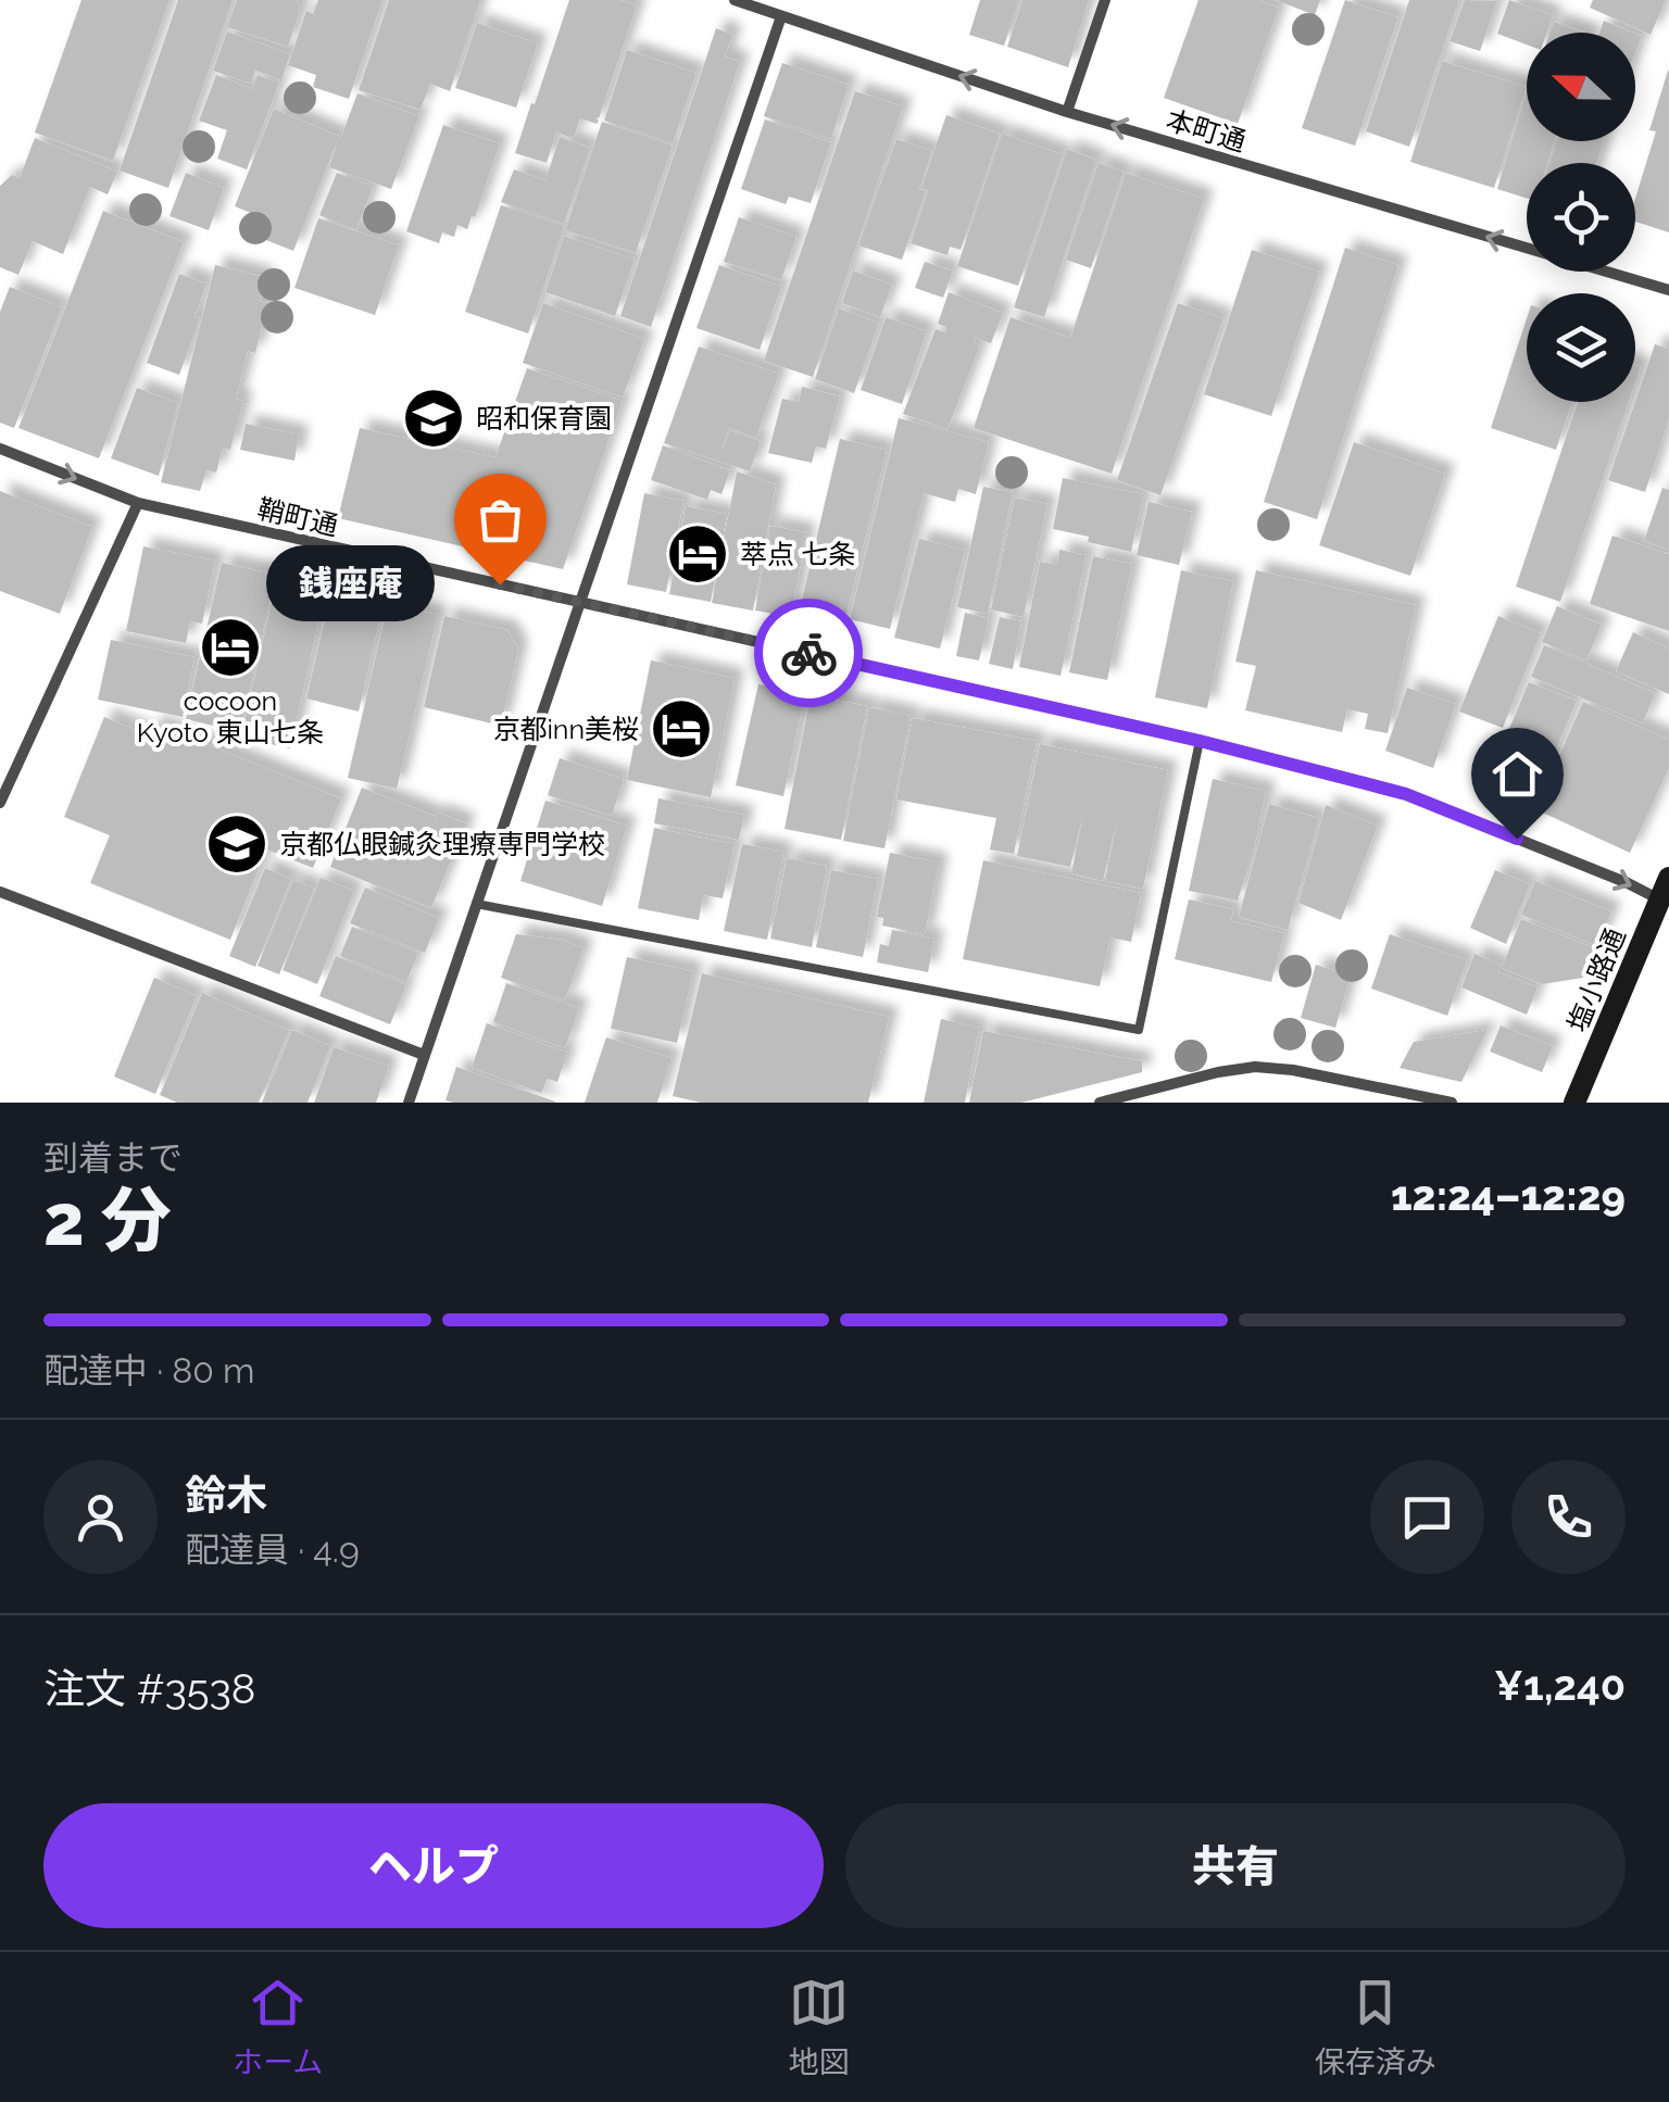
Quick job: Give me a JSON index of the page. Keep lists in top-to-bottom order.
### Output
{
  "streets": {
    "street": ["本町通", "鞘町通", "塩小路通"]
  },
  "crossings": [
    ["鞘町通", "塩小路通"]
  ],
  "one_way": ["本町通", "鞘町通"],
  "places": {
    "school or university": ["昭和保育園", "京都仏眼鍼灸理療専門学校"],
    "hotel": ["萃点 七条", "cocoon Kyoto 東山七条", "京都inn美桜"],
    "other": ["銭座庵"]
  },
  "north": "left",
  "page": {
    "bubble": "銭座庵",
    "heading": ["2 分", "到着まで", "12:24–12:29"],
    "panel": [
      "鈴木",
      "配達員 · 4.9",
      "注文 #3538",
      "¥1,240"
    ],
    "bar": "配達中 · 80 m",
    "buttons": ["ヘルプ", "共有"],
    "tabs": ["ホーム", "地図", "保存済み"]
  }
}
